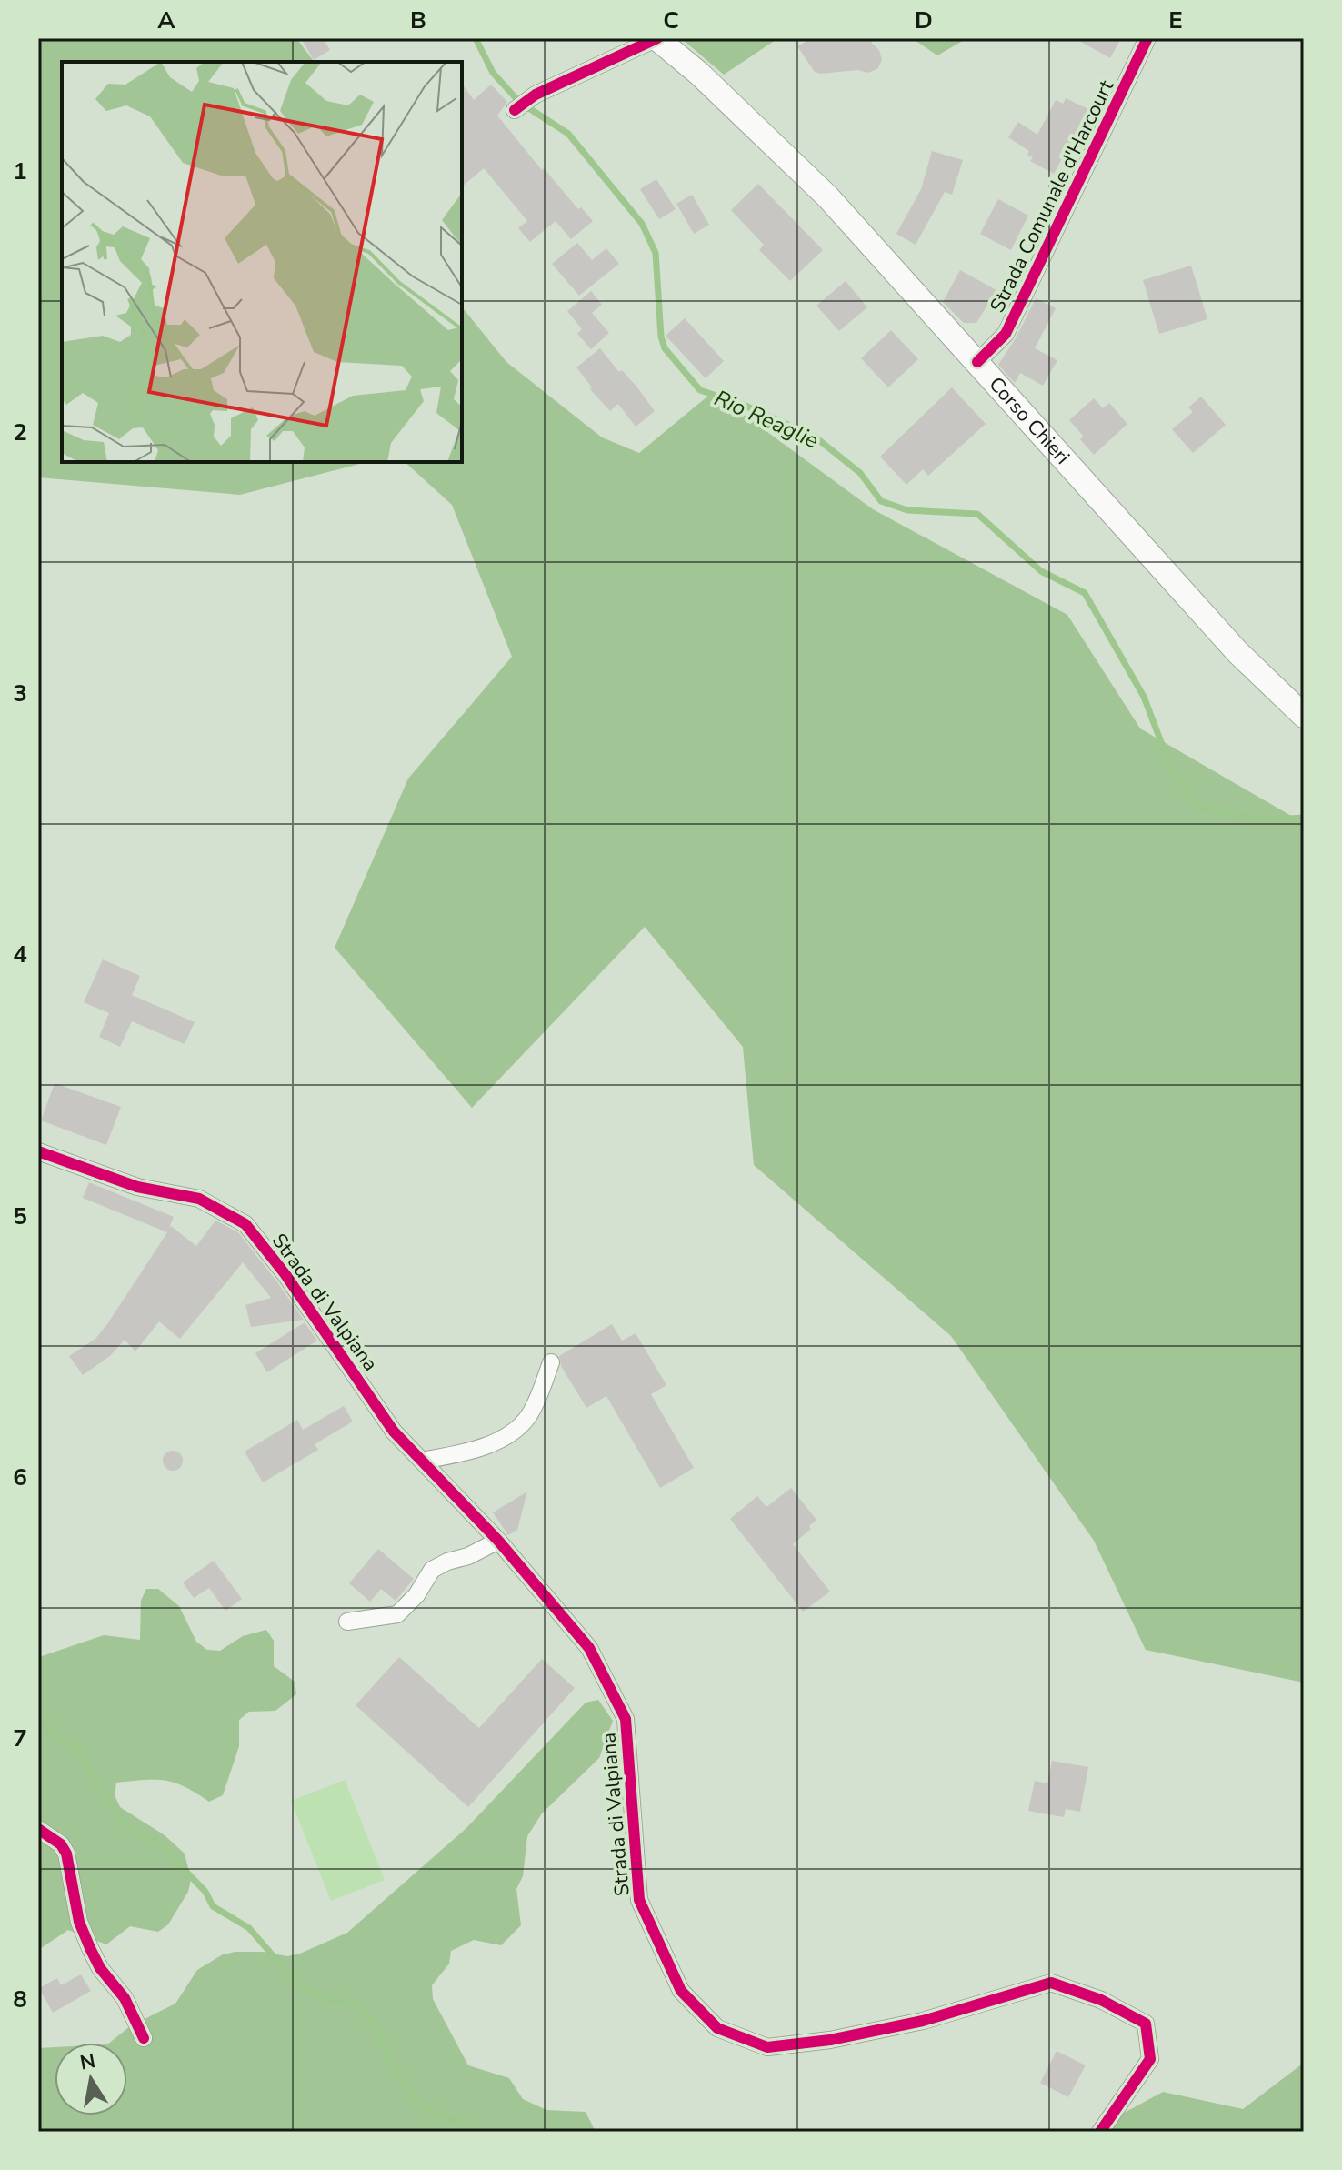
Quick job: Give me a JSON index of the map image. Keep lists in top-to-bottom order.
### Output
{
  "streets": {
    "main road": ["Corso Chieri"],
    "street": ["Strada Comunale d'Harcourt", "Strada di Valpiana"]
  },
  "crossings": [
    ["Strada Comunale d'Harcourt", "Corso Chieri"]
  ],
  "water": ["Rio Reaglie"],
  "north": "top",
  "grid": {
    "columns": [
      "A",
      "B",
      "C",
      "D",
      "E"
    ],
    "rows": [
      "1",
      "2",
      "3",
      "4",
      "5",
      "6",
      "7",
      "8"
    ]
  }
}
